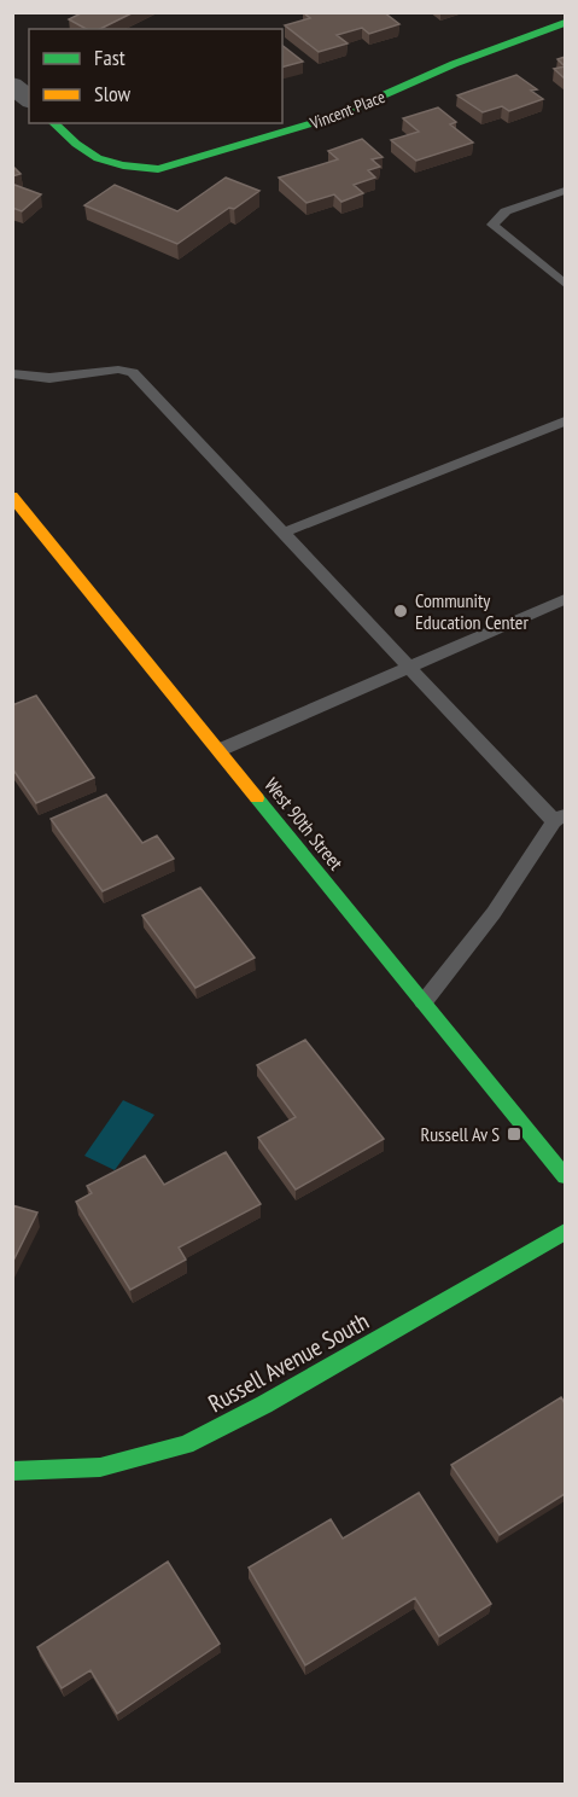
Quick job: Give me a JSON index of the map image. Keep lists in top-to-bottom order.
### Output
{
  "streets": {
    "street": ["Vincent Place", "West 90th Street", "Russell Avenue South"]
  },
  "places": {
    "other": ["Community Education Center"],
    "transit": ["Russell Av S"]
  },
  "legend": ["Fast", "Slow"]
}
